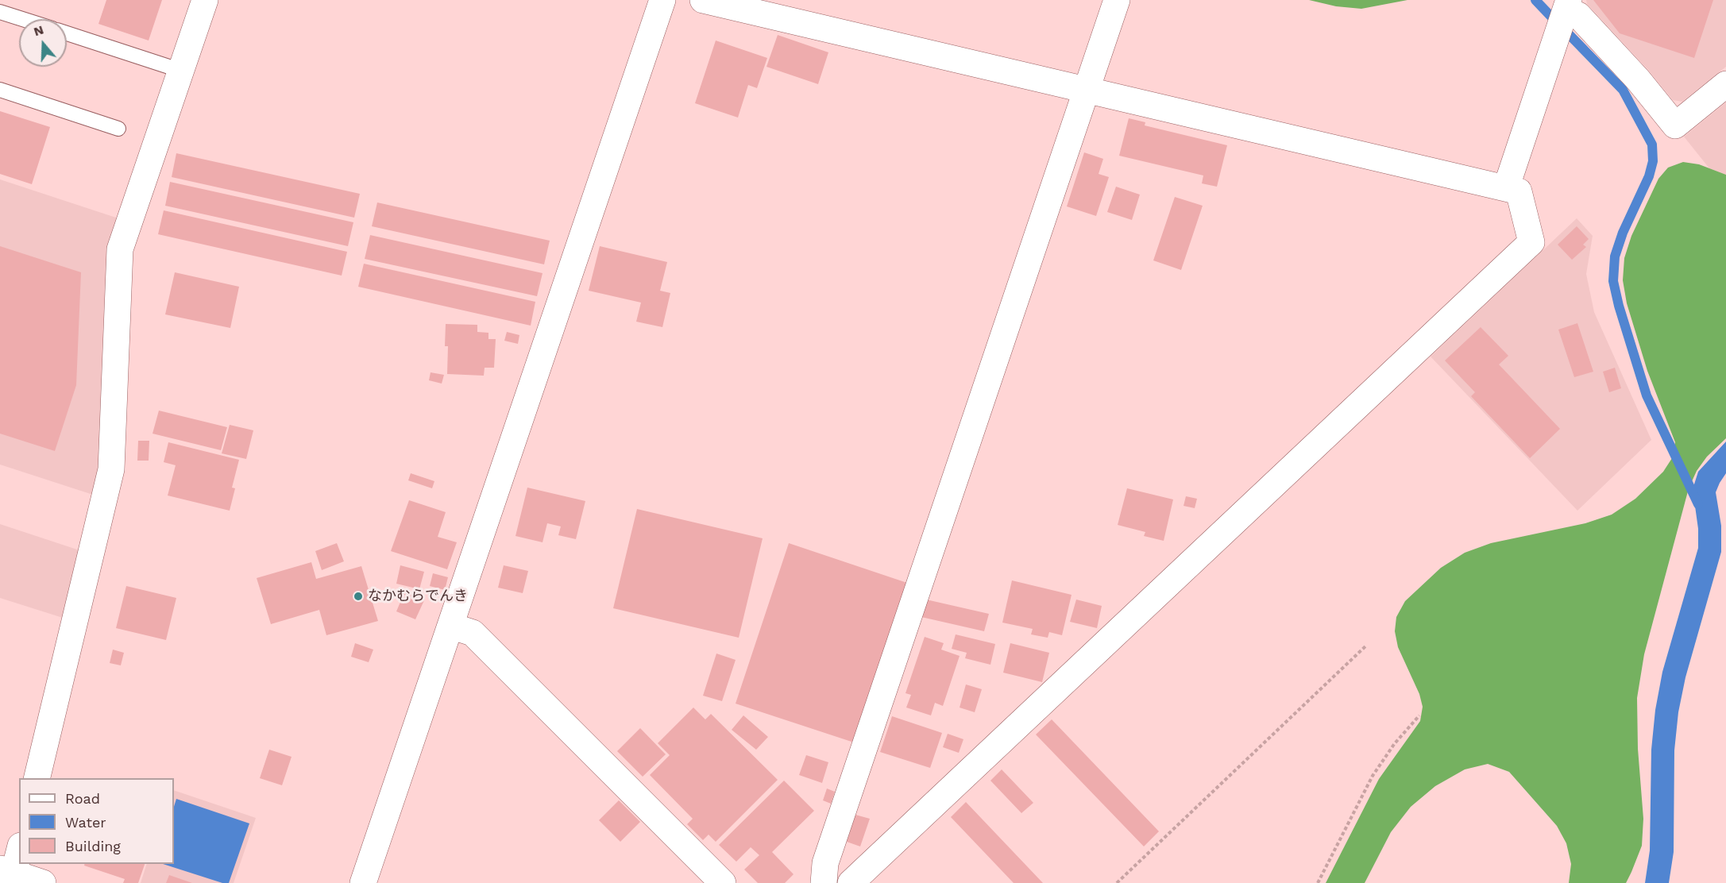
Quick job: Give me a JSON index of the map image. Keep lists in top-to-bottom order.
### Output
{
  "places": ["なかむらでんき"],
  "legend": ["Road", "Water", "Building"],
  "north": "top"
}
